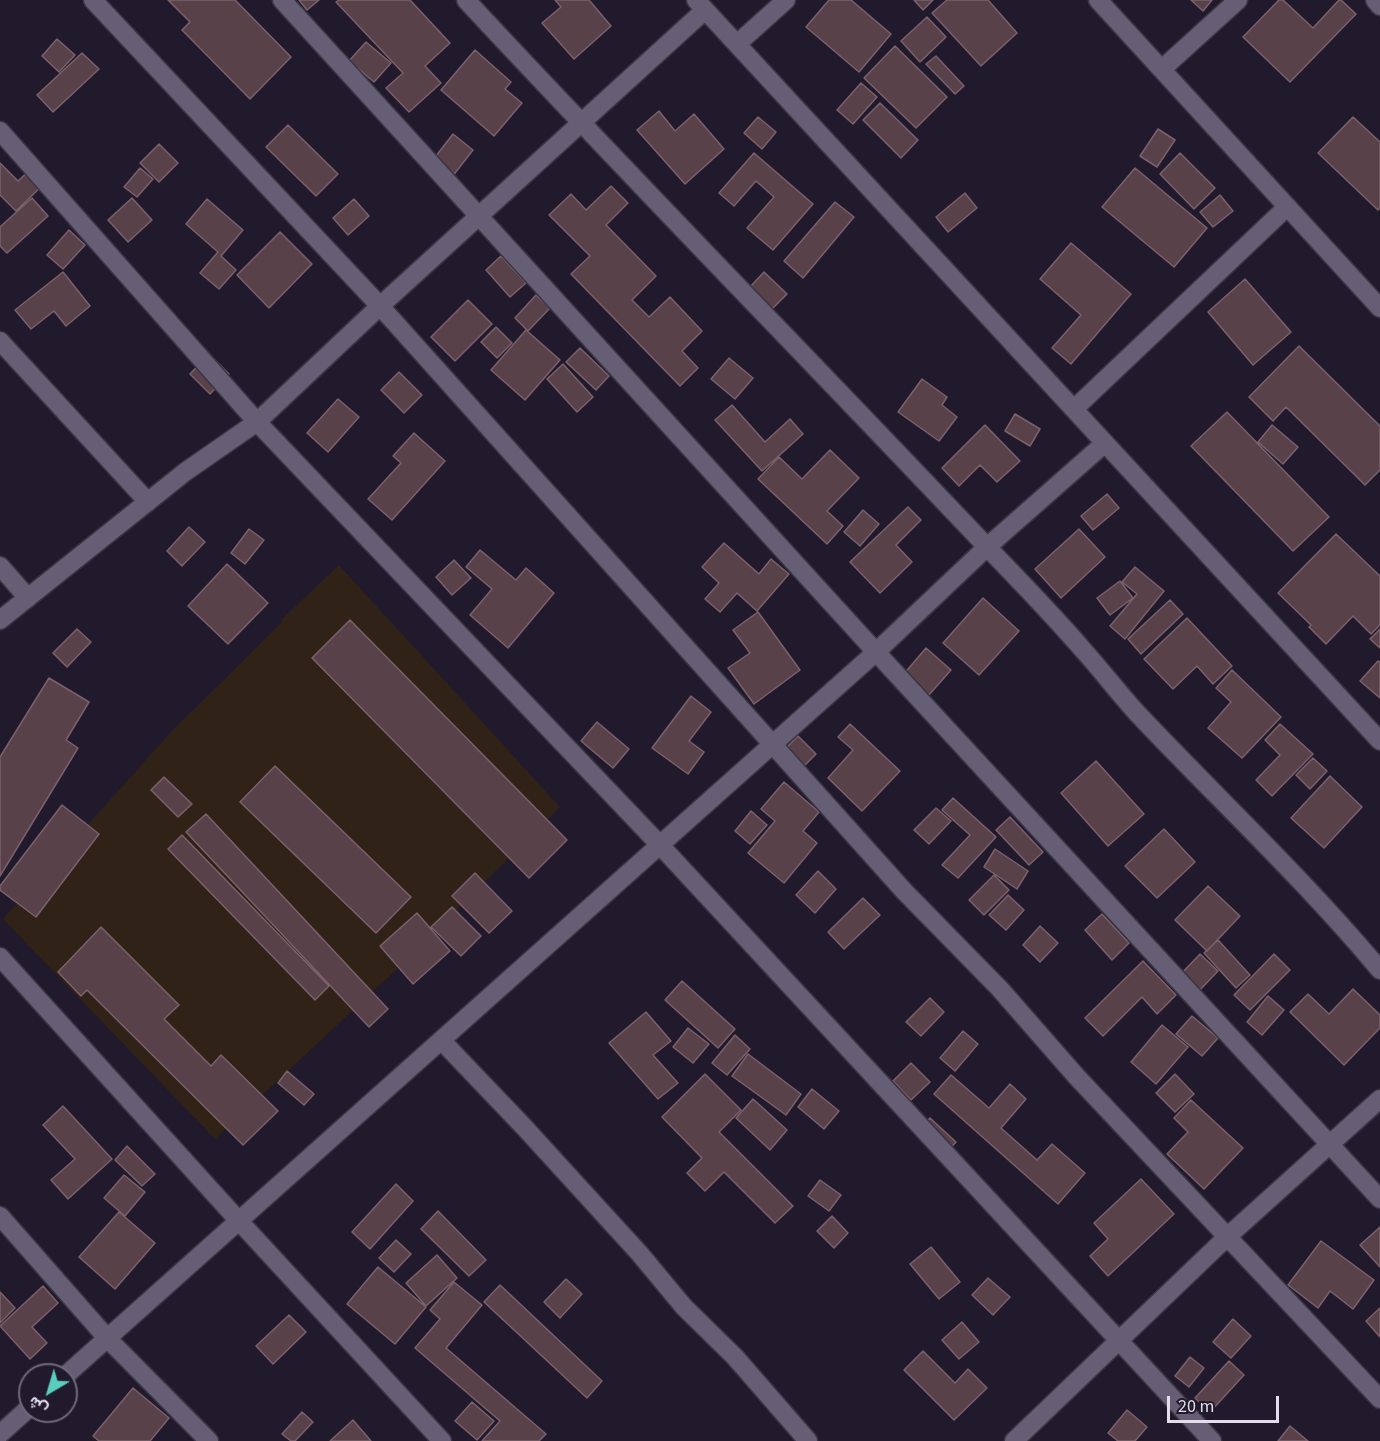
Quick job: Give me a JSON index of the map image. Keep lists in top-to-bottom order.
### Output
{
  "scale_bar": "20 m",
  "north": "bottom left"
}
